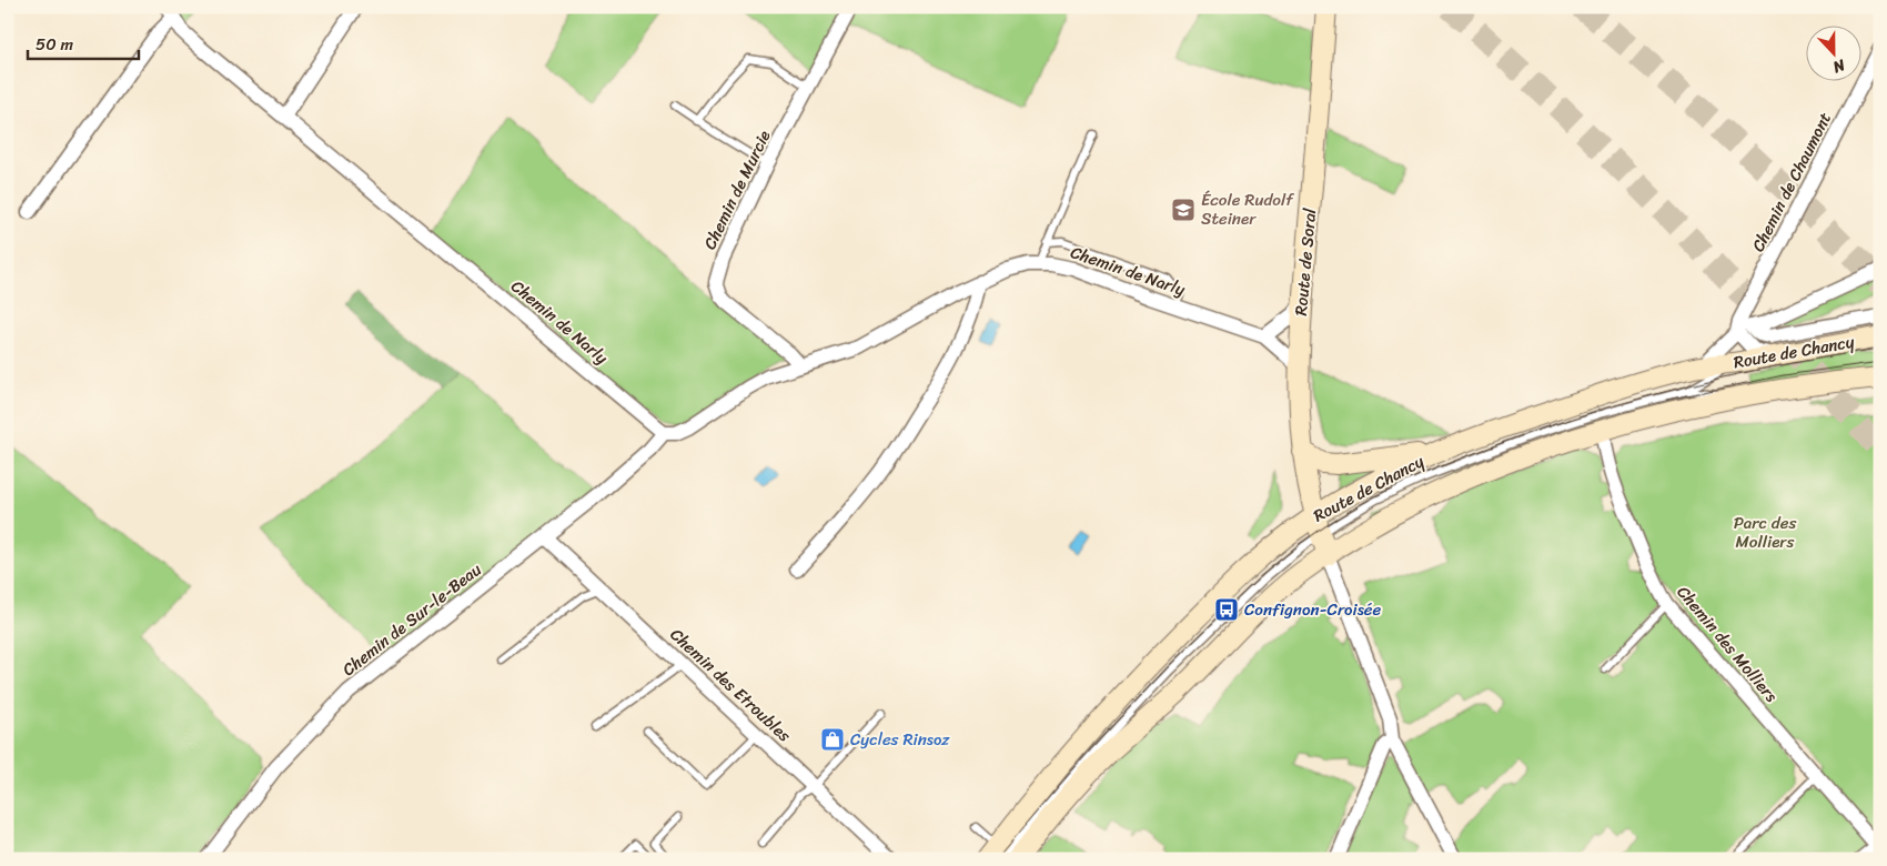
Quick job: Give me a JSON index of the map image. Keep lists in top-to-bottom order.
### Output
{
  "streets": {
    "main road": ["Route de Soral", "Route de Chancy"],
    "street": [
      "Chemin de Chaumont",
      "Chemin de Murcie",
      "Chemin de Narly",
      "Chemin de Sur-le-Beau",
      "Chemin des Molliers",
      "Chemin des Etroubles"
    ]
  },
  "crossings": [
    ["Chemin de Chaumont", "Route de Chancy"],
    ["Chemin de Murcie", "Chemin de Narly"],
    ["Route de Soral", "Chemin de Narly"],
    ["Route de Soral", "Route de Chancy"],
    ["Chemin de Narly", "Chemin de Sur-le-Beau"],
    ["Chemin de Sur-le-Beau", "Chemin des Etroubles"]
  ],
  "parks": ["Parc des Molliers"],
  "places": {
    "school or university": ["École Rudolf Steiner"],
    "bus stop": ["Confignon-Croisée"],
    "shop": ["Cycles Rinsoz"]
  },
  "scale_bar": "50 m",
  "north": "bottom"
}
